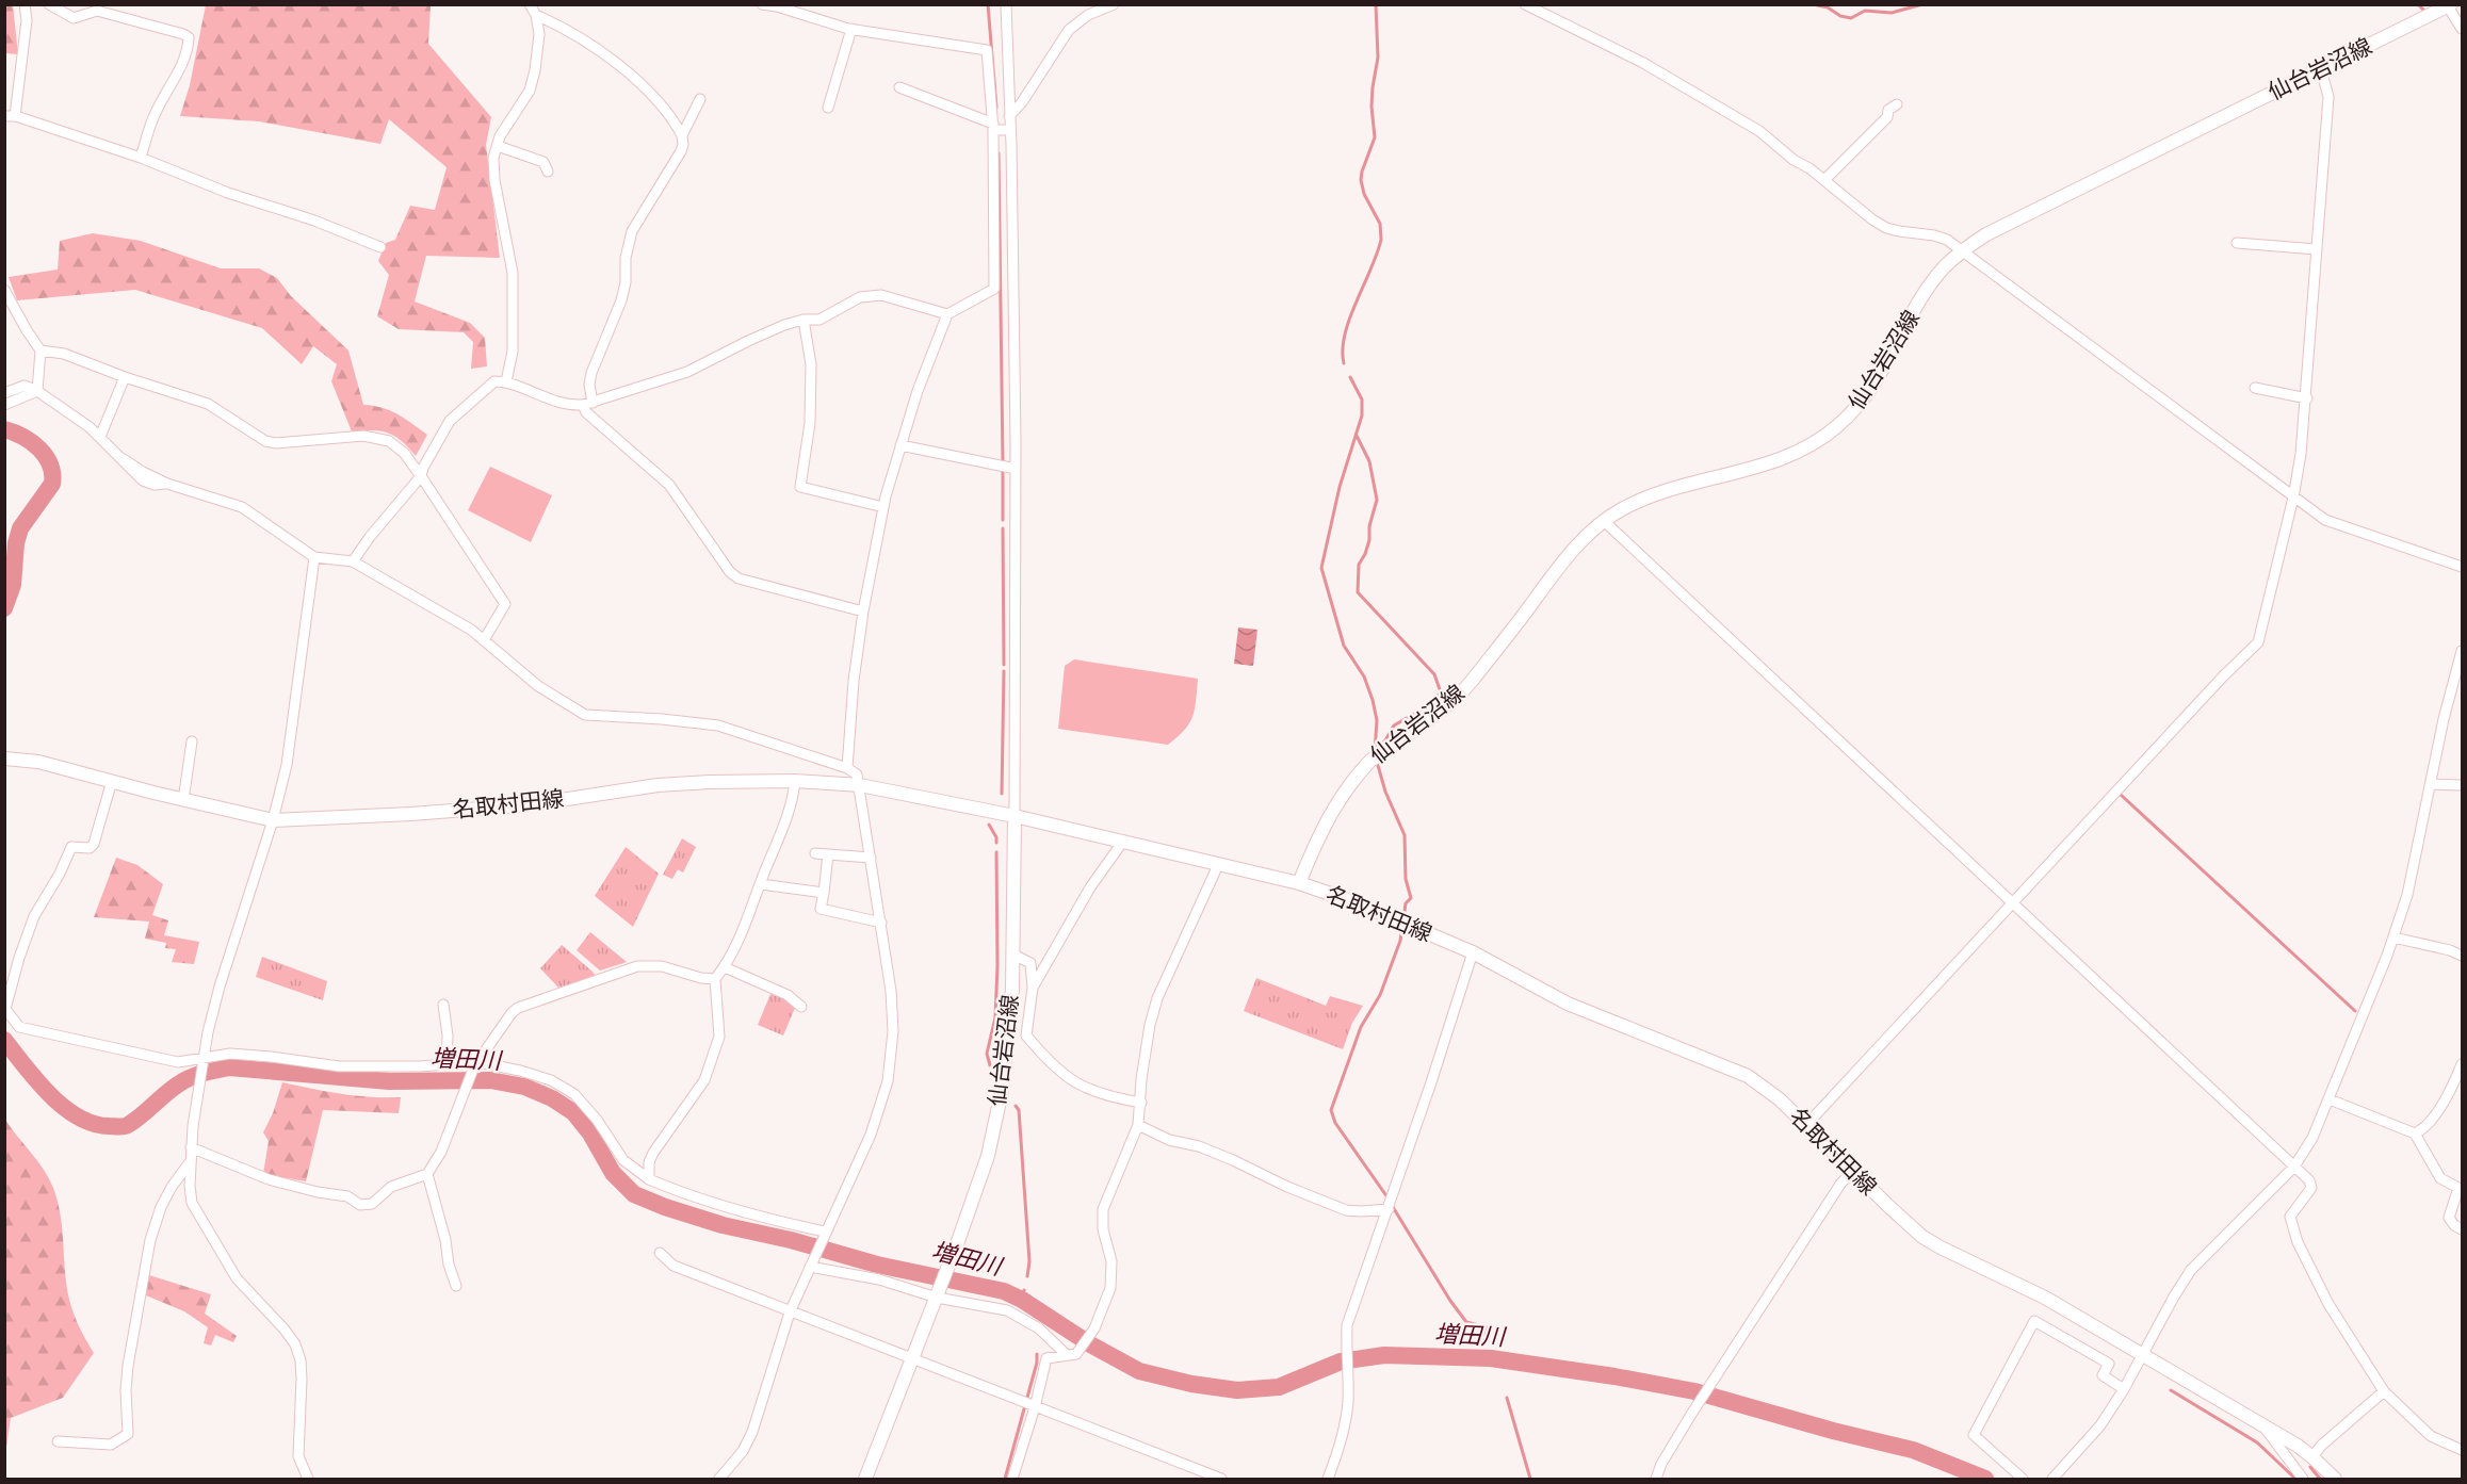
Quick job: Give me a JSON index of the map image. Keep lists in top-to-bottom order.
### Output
{
  "streets": {
    "main road": ["仙台岩沼線", "名取村田線"]
  },
  "crossings": [
    ["仙台岩沼線", "名取村田線"]
  ],
  "water": ["増田川"]
}
